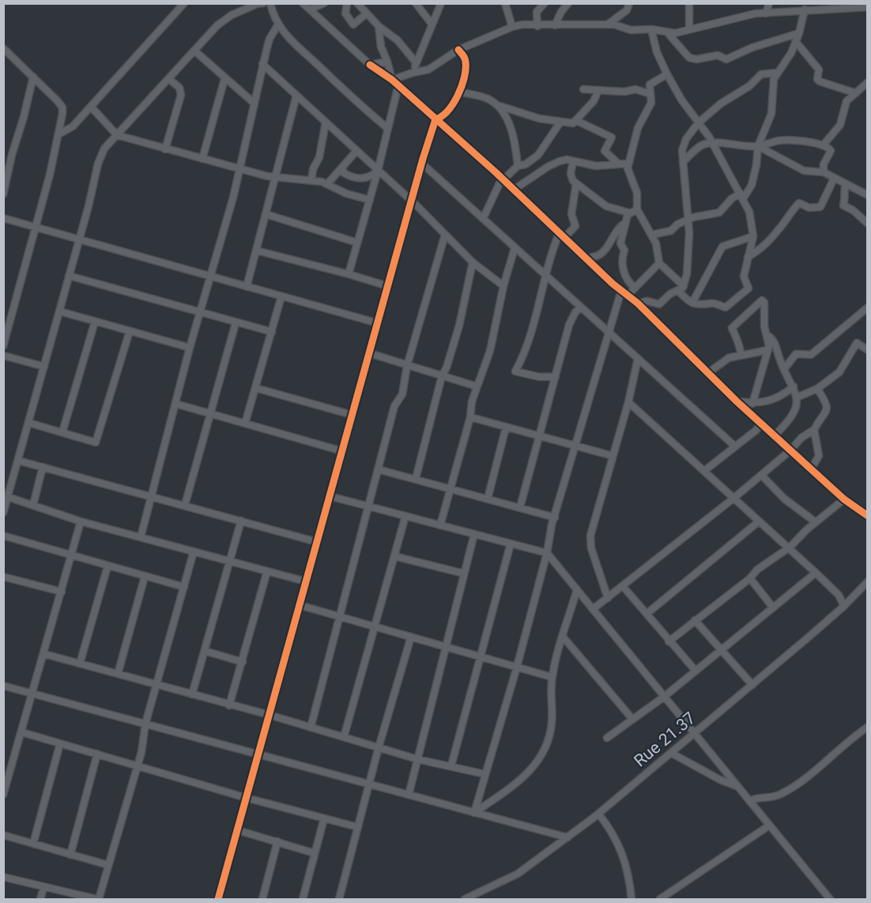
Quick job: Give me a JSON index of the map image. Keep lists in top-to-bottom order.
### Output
{
  "streets": {
    "street": ["Rue 21.37"]
  }
}
